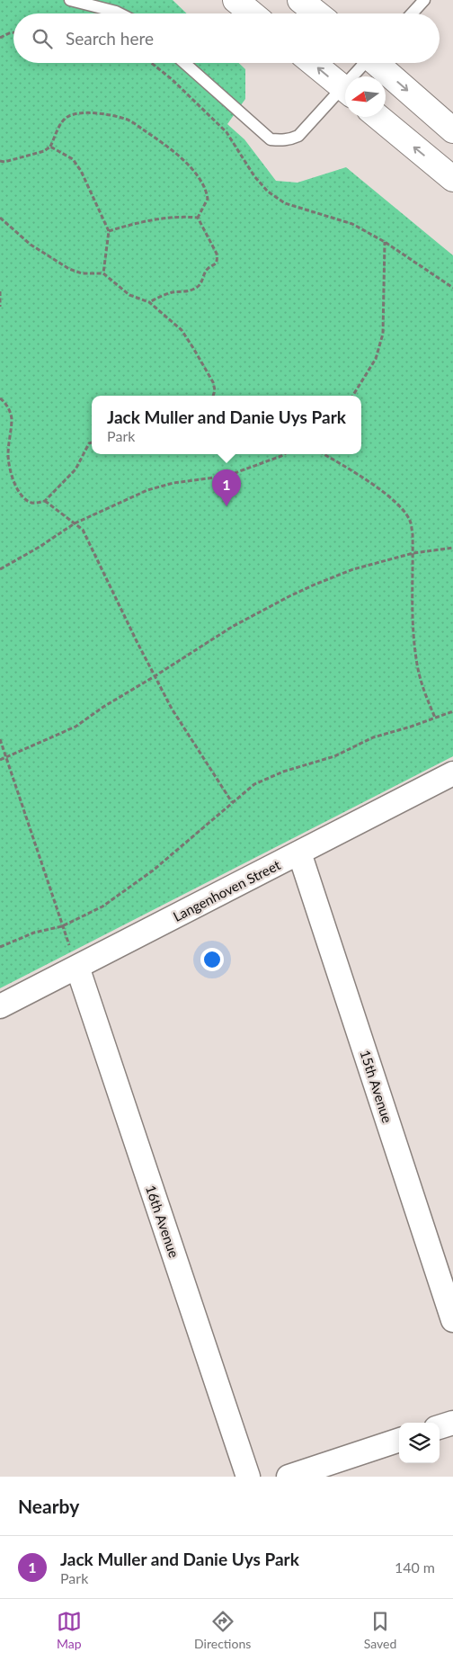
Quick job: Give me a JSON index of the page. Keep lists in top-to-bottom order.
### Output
{
  "streets": {
    "street": ["Langenhoven Street", "15th Avenue", "16th Avenue"]
  },
  "crossings": [
    ["Langenhoven Street", "15th Avenue"],
    ["Langenhoven Street", "16th Avenue"]
  ],
  "north": "left",
  "page": {
    "search": "Search here",
    "popup": ["Jack Muller and Danie Uys Park", "Park"],
    "pins": "1",
    "heading": "Nearby",
    "list": [
      {
        "mark": "1",
        "name": "Jack Muller and Danie Uys Park",
        "note": "Park",
        "value": "140 m"
      }
    ],
    "nav": ["Map", "Directions", "Saved"]
  }
}
